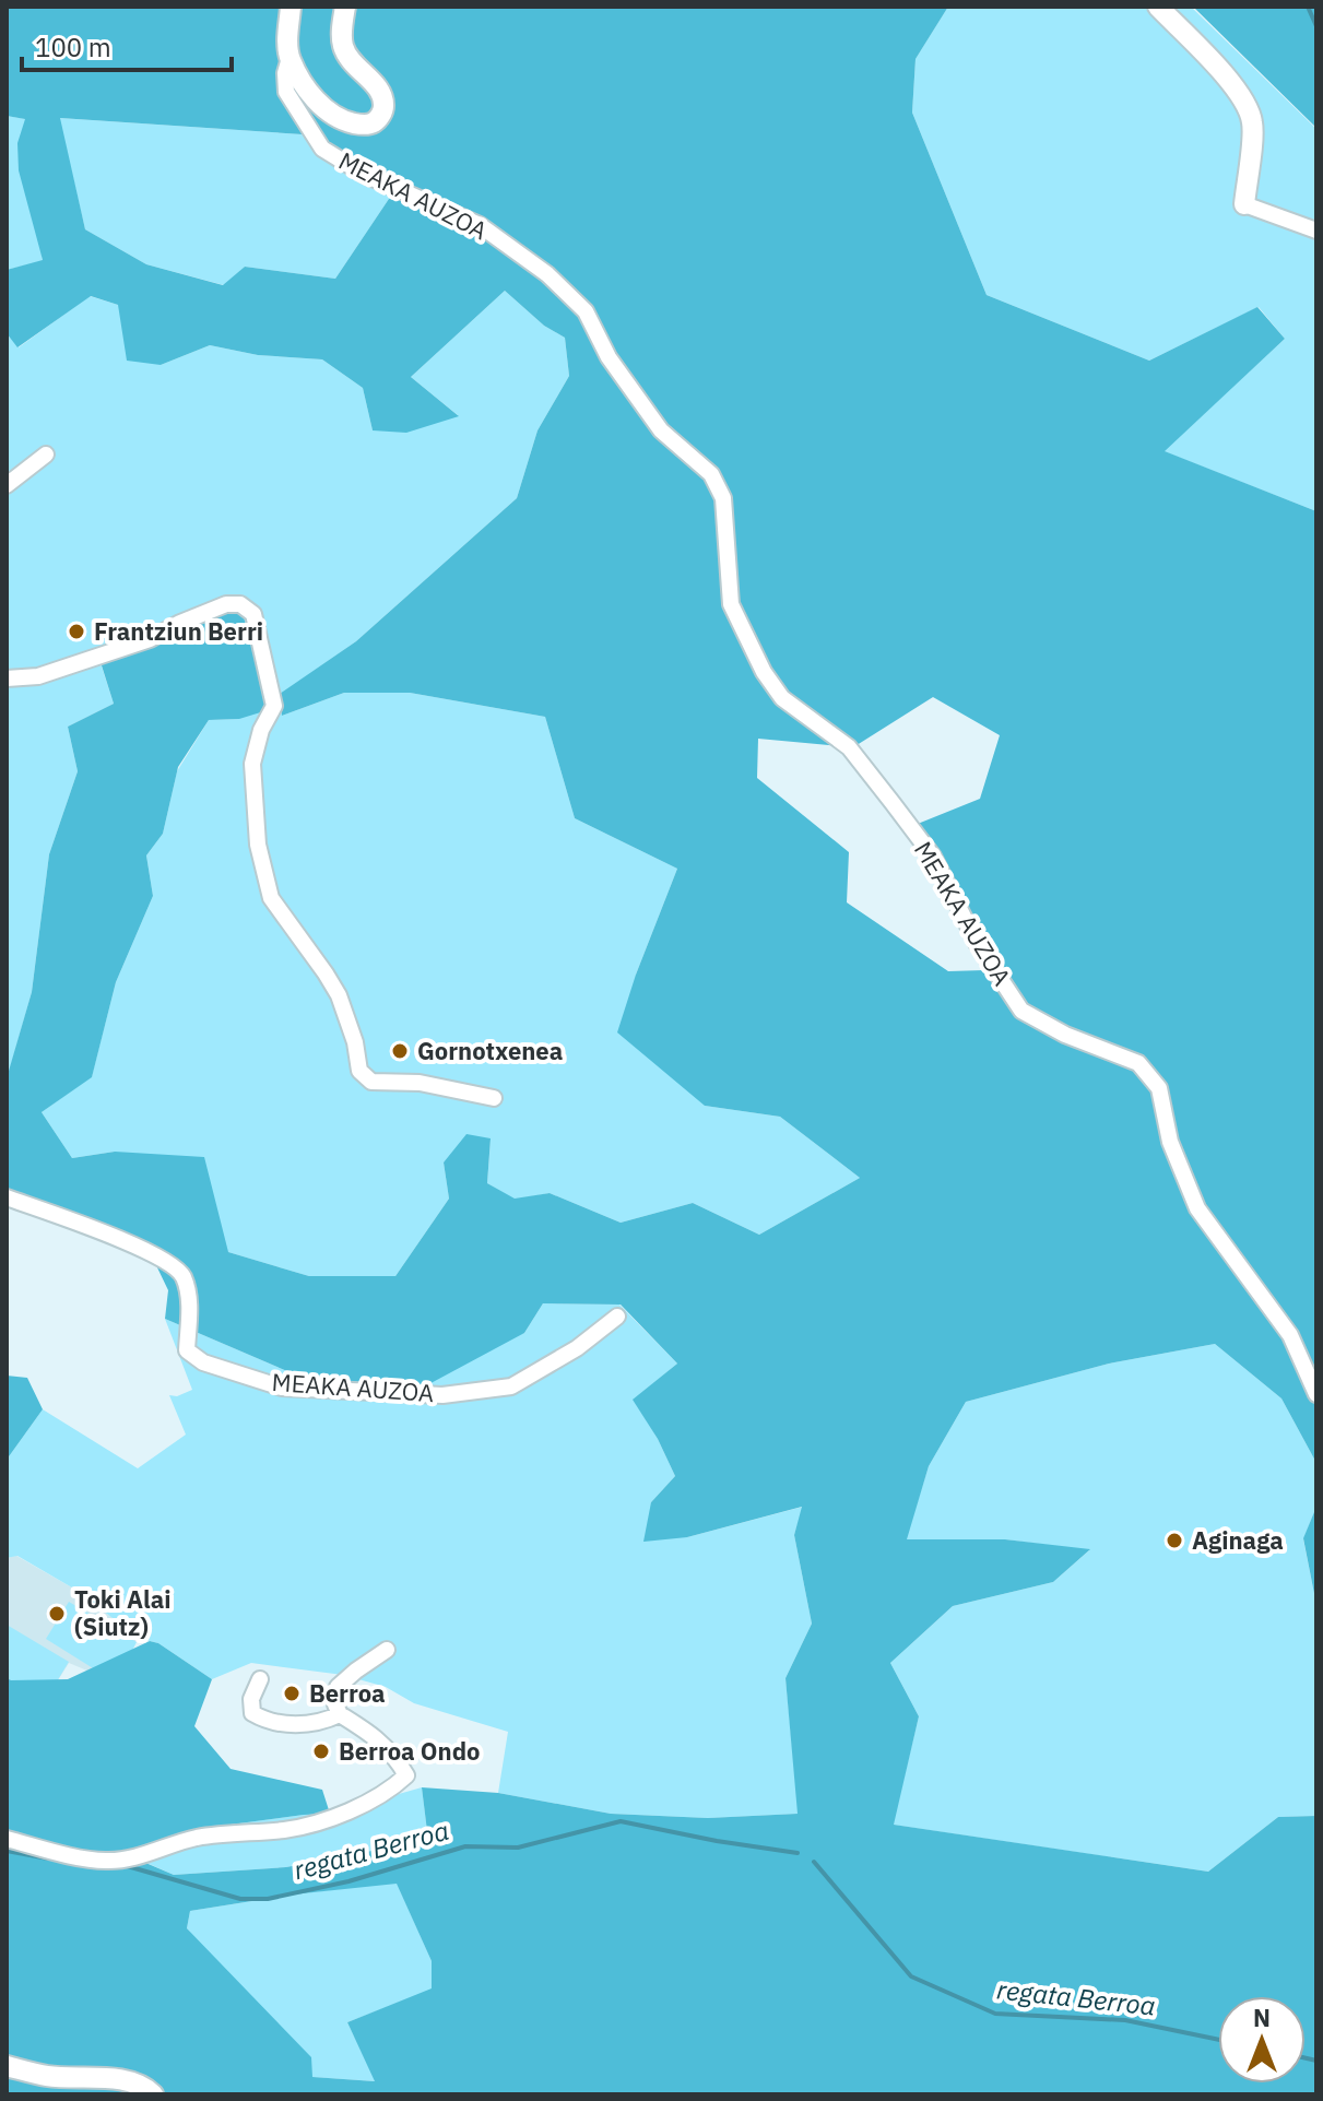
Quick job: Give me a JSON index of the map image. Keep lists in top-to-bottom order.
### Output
{
  "streets": {
    "street": ["MEAKA AUZOA"]
  },
  "water": ["regata Berroa"],
  "places": [
    "Frantziun Berri",
    "Gornotxenea",
    "Aginaga",
    "Toki Alai (Siutz)",
    "Berroa",
    "Berroa Ondo"
  ],
  "scale_bar": "100 m",
  "north": "top"
}
